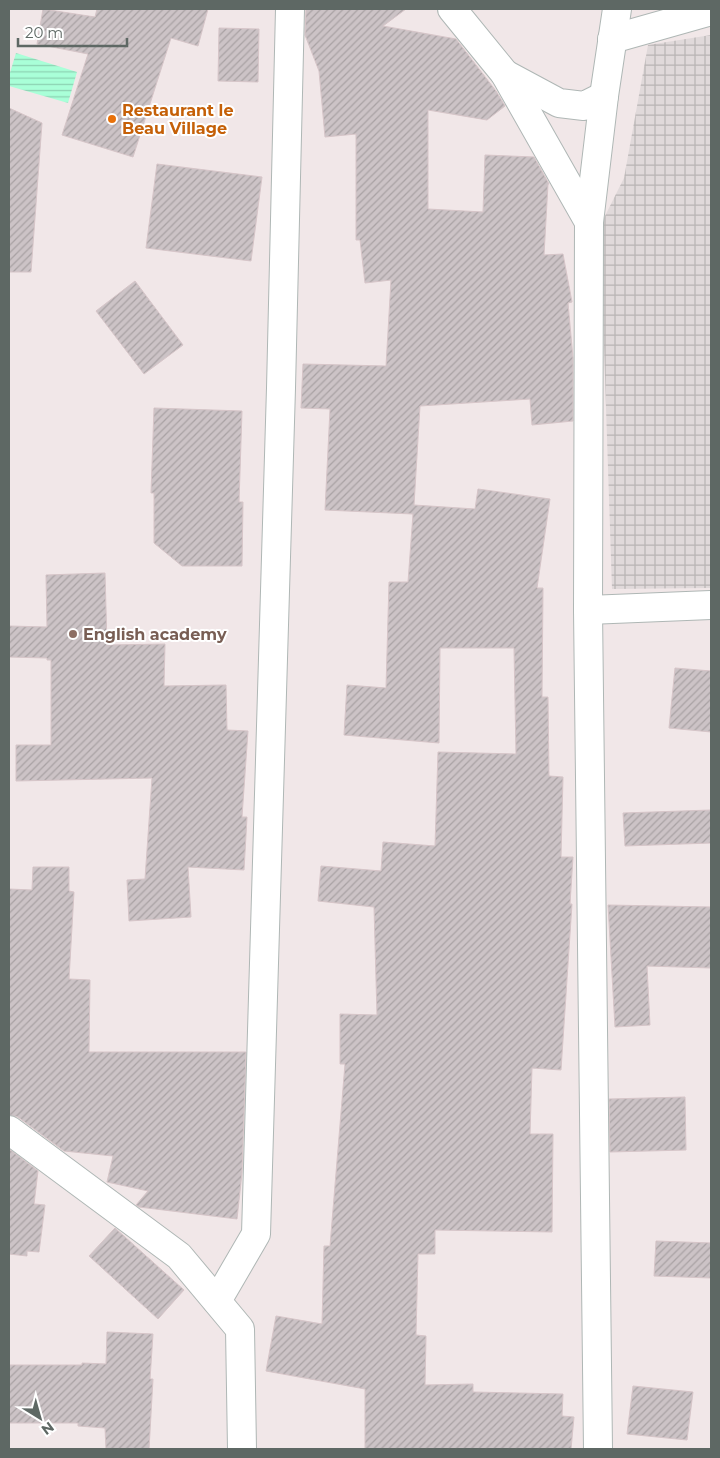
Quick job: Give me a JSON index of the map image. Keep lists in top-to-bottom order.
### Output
{
  "places": ["Restaurant le Beau Village", "English academy"],
  "scale_bar": "20 m",
  "north": "bottom right"
}
